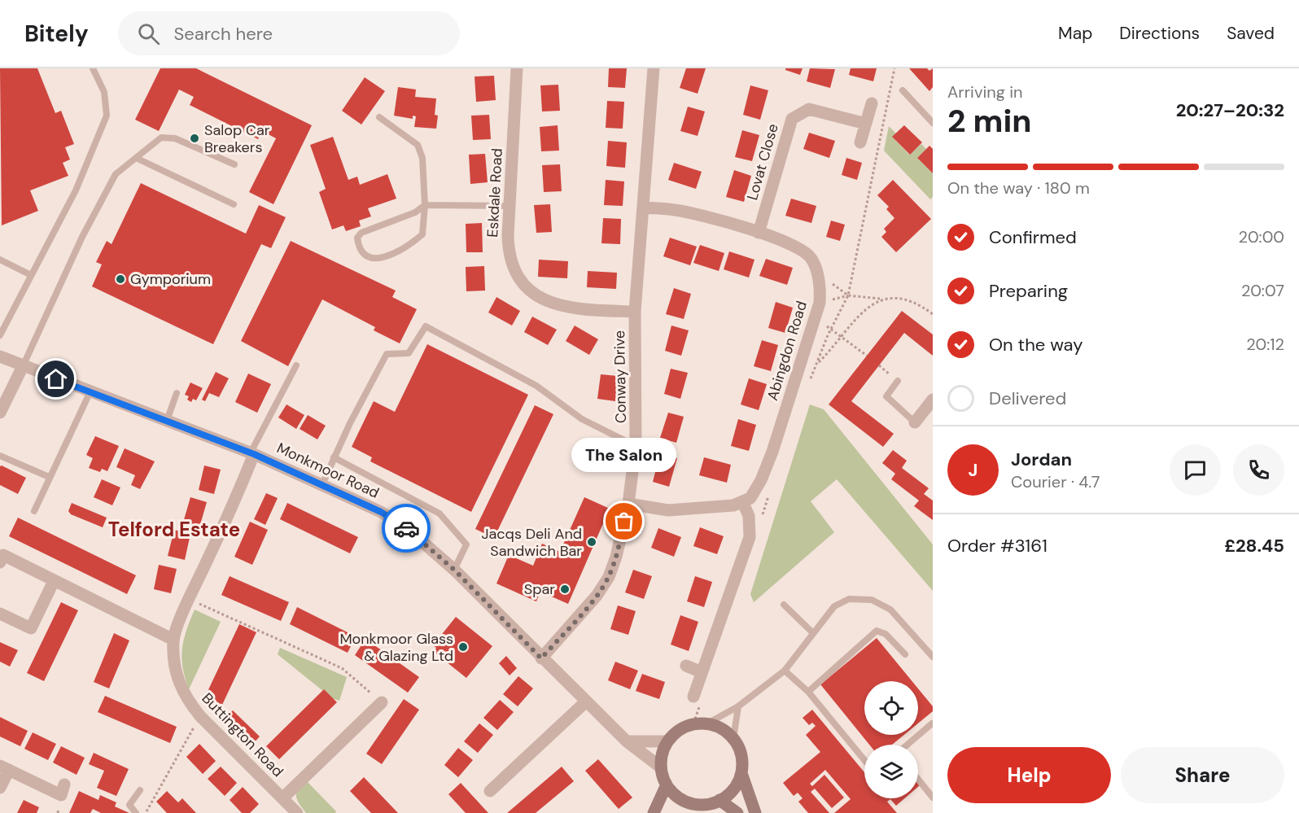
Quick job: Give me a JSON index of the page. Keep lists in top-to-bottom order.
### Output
{
  "streets": {
    "street": [
      "Lovat Close",
      "Eskdale Road",
      "Abingdon Road",
      "Conway Drive",
      "Monkmoor Road",
      "Buttington Road"
    ]
  },
  "crossings": [
    ["Lovat Close", "Abingdon Road"],
    ["Eskdale Road", "Conway Drive"],
    ["Abingdon Road", "Conway Drive"],
    ["Conway Drive", "Monkmoor Road"],
    ["Monkmoor Road", "Buttington Road"]
  ],
  "districts": ["Telford Estate"],
  "places": [
    "Salop Car Breakers",
    "Gymporium",
    "The Salon",
    "Jacqs Deli And Sandwich Bar",
    "Spar",
    "Monkmoor Glass & Glazing Ltd"
  ],
  "page": {
    "header": "Bitely",
    "search": "Search here",
    "nav": ["Map", "Directions", "Saved"],
    "heading": ["2 min", "Arriving in", "20:27–20:32"],
    "panel": [
      "Jordan",
      "Courier · 4.7",
      "Order #3161",
      "£28.45"
    ],
    "bar": "On the way · 180 m",
    "list": [
      ["Confirmed", "20:00"],
      ["Preparing", "20:07"],
      ["On the way", "20:12"],
      "Delivered"
    ],
    "bubble": "The Salon",
    "round": "J",
    "buttons": ["Help", "Share"]
  }
}
